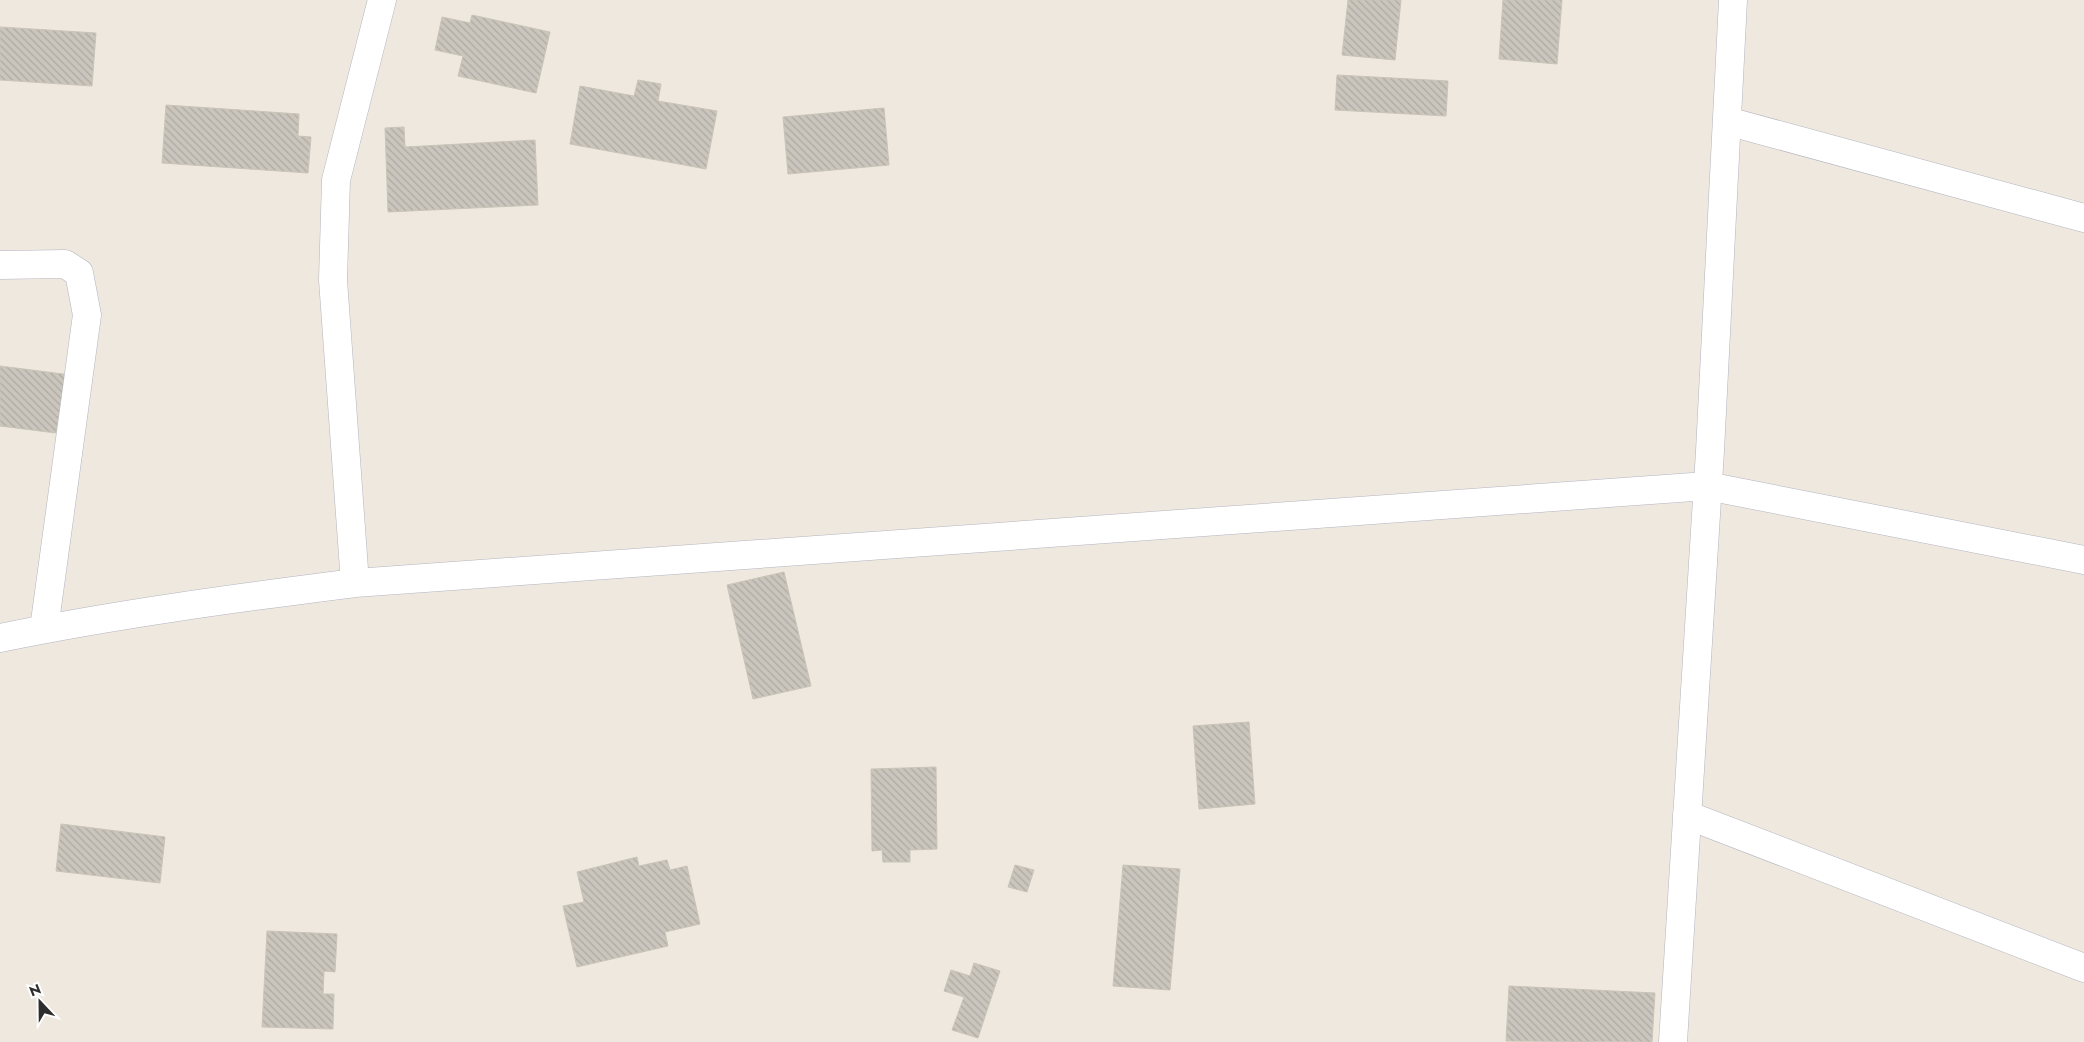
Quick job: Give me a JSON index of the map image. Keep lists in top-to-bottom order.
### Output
{
  "north": "top"
}
